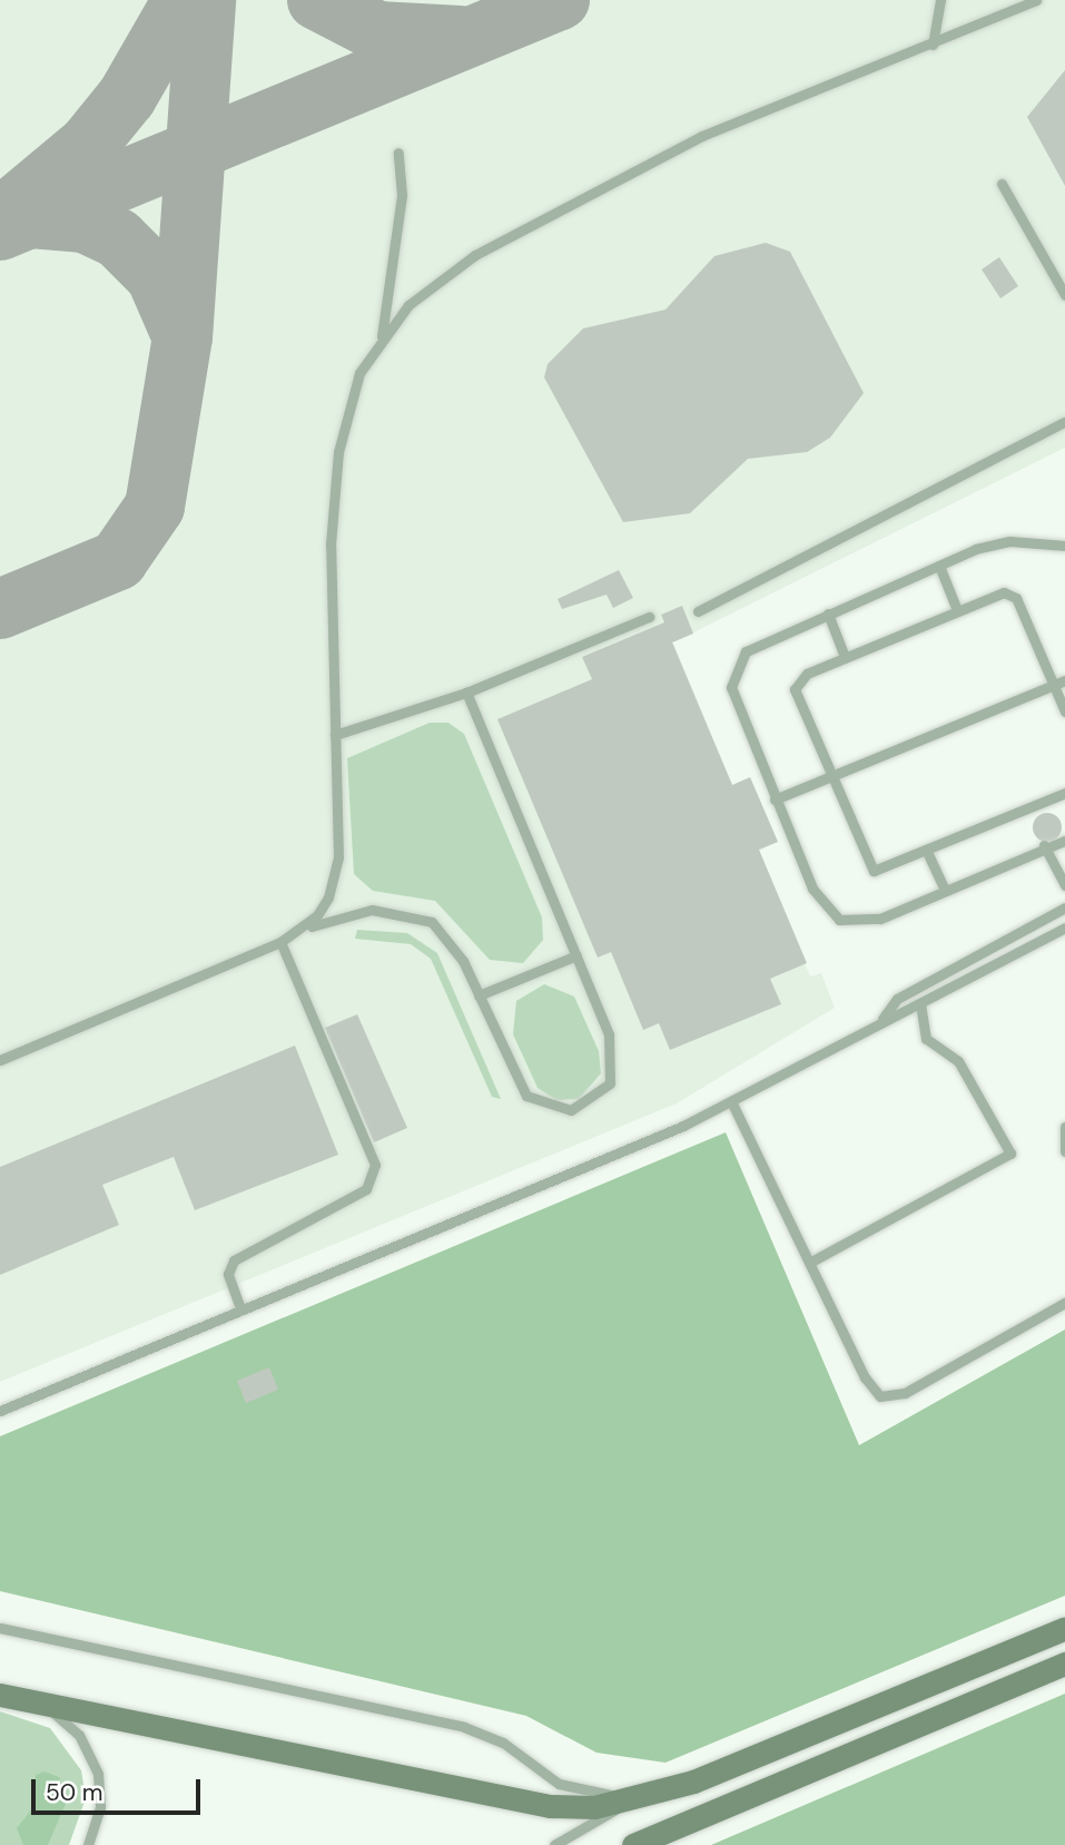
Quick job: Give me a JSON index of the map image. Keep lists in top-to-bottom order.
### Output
{
  "scale_bar": "50 m"
}
